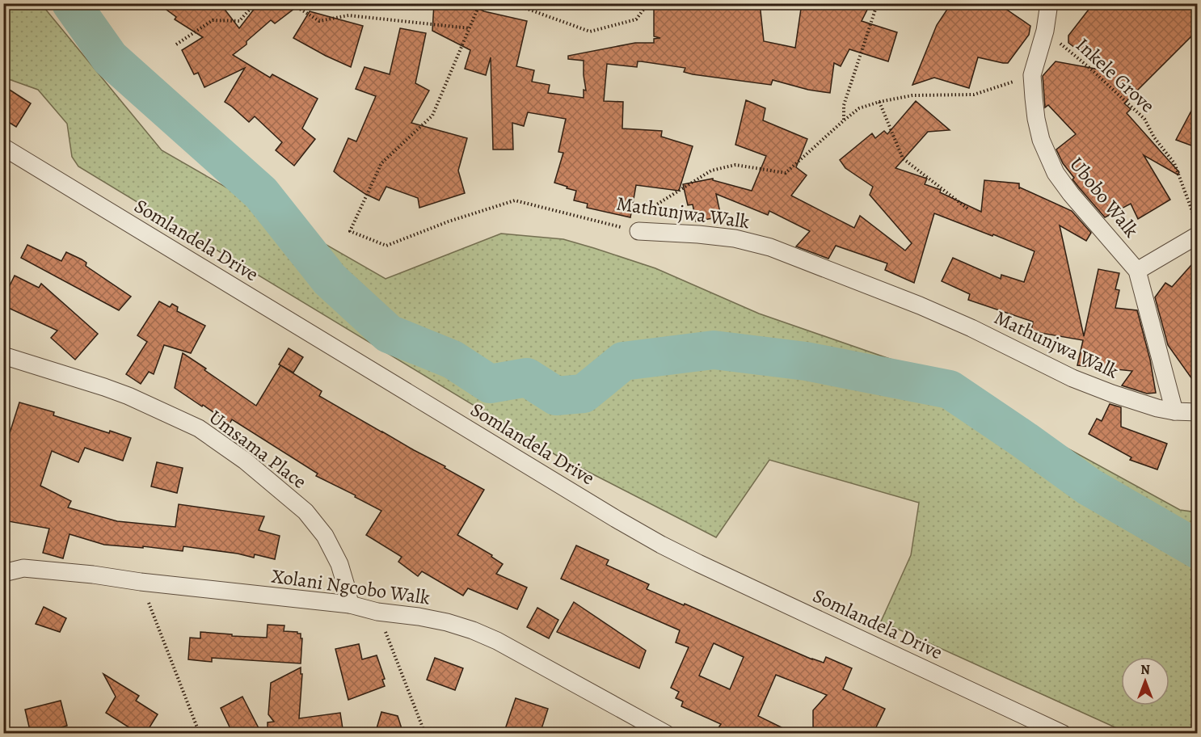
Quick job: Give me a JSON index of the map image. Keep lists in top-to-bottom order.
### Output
{
  "streets": {
    "street": [
      "Ubobo Walk",
      "Mathunjwa Walk",
      "Somlandela Drive",
      "Umsama Place",
      "Xolani Ngcobo Walk"
    ],
    "path": ["Inkele Grove"]
  },
  "crossings": [
    ["Inkele Grove", "Ubobo Walk"],
    ["Ubobo Walk", "Mathunjwa Walk"],
    ["Umsama Place", "Xolani Ngcobo Walk"]
  ],
  "north": "top"
}
